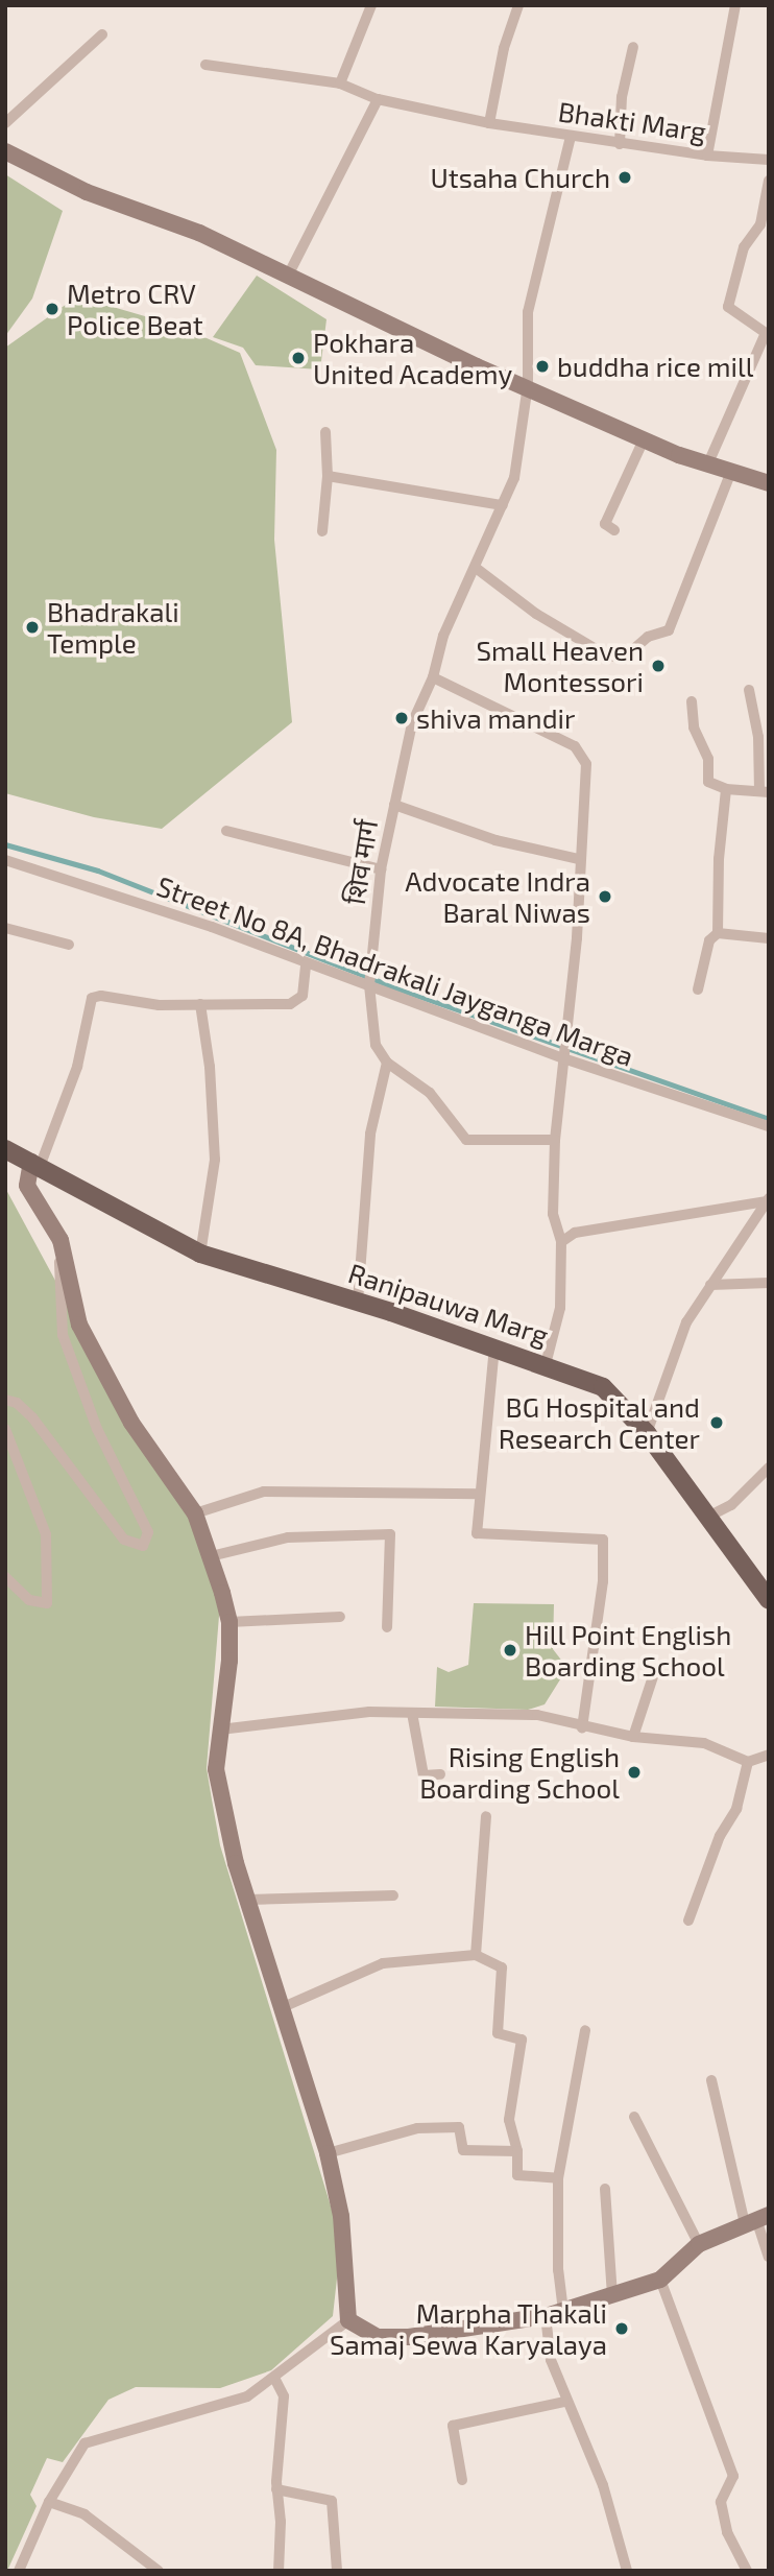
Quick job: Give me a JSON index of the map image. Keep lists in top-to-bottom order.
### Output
{
  "streets": {
    "main road": ["Ranipauwa Marg"],
    "street": ["Bhakti Marg", "शिव मार्ग", "Street No 8A, Bhadrakali Jayganga Marga"]
  },
  "crossings": [
    ["Bhakti Marg", "शिव मार्ग"],
    ["शिव मार्ग", "Street No 8A, Bhadrakali Jayganga Marga"]
  ],
  "places": [
    "Utsaha Church",
    "Metro CRV Police Beat",
    "Pokhara United Academy",
    "buddha rice mill",
    "Bhadrakali Temple",
    "Small Heaven Montessori",
    "shiva mandir",
    "Advocate Indra Baral Niwas",
    "BG Hospital and Research Center",
    "Hill Point English Boarding School",
    "Rising English Boarding School",
    "Marpha Thakali Samaj Sewa Karyalaya"
  ]
}
